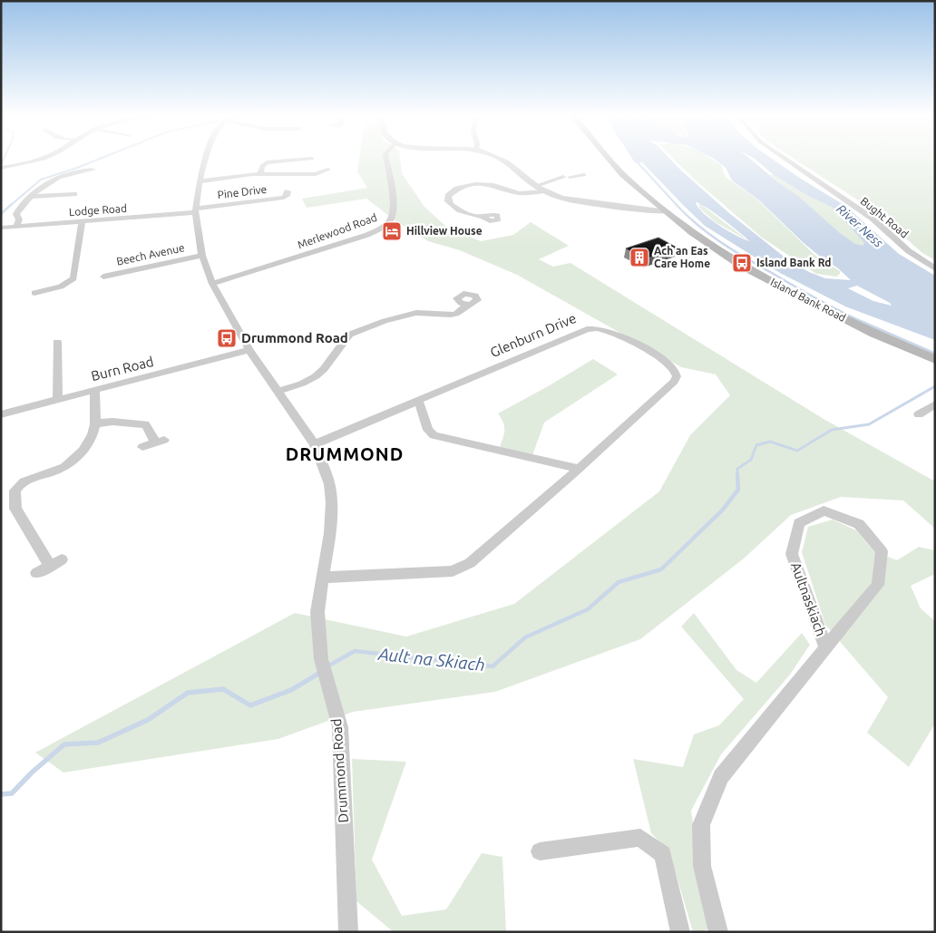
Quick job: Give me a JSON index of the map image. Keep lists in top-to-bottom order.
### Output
{
  "streets": {
    "main road": ["Island Bank Road"],
    "street": [
      "Pine Drive",
      "Lodge Road",
      "Bught Road",
      "Merlewood Road",
      "Beech Avenue",
      "Glenburn Drive",
      "Burn Road",
      "Aultnaskiach",
      "Drummond Road"
    ]
  },
  "crossings": [
    ["Pine Drive", "Lodge Road"],
    ["Pine Drive", "Drummond Road"],
    ["Lodge Road", "Drummond Road"],
    ["Merlewood Road", "Drummond Road"],
    ["Beech Avenue", "Drummond Road"],
    ["Glenburn Drive", "Drummond Road"],
    ["Burn Road", "Drummond Road"]
  ],
  "districts": ["DRUMMOND"],
  "water": ["River Ness", "Ault na Skiach"],
  "places": {
    "hotel": ["Hillview House"],
    "building": ["Ach an Eas Care Home"],
    "bus stop": ["Island Bank Rd", "Drummond Road"]
  }
}
